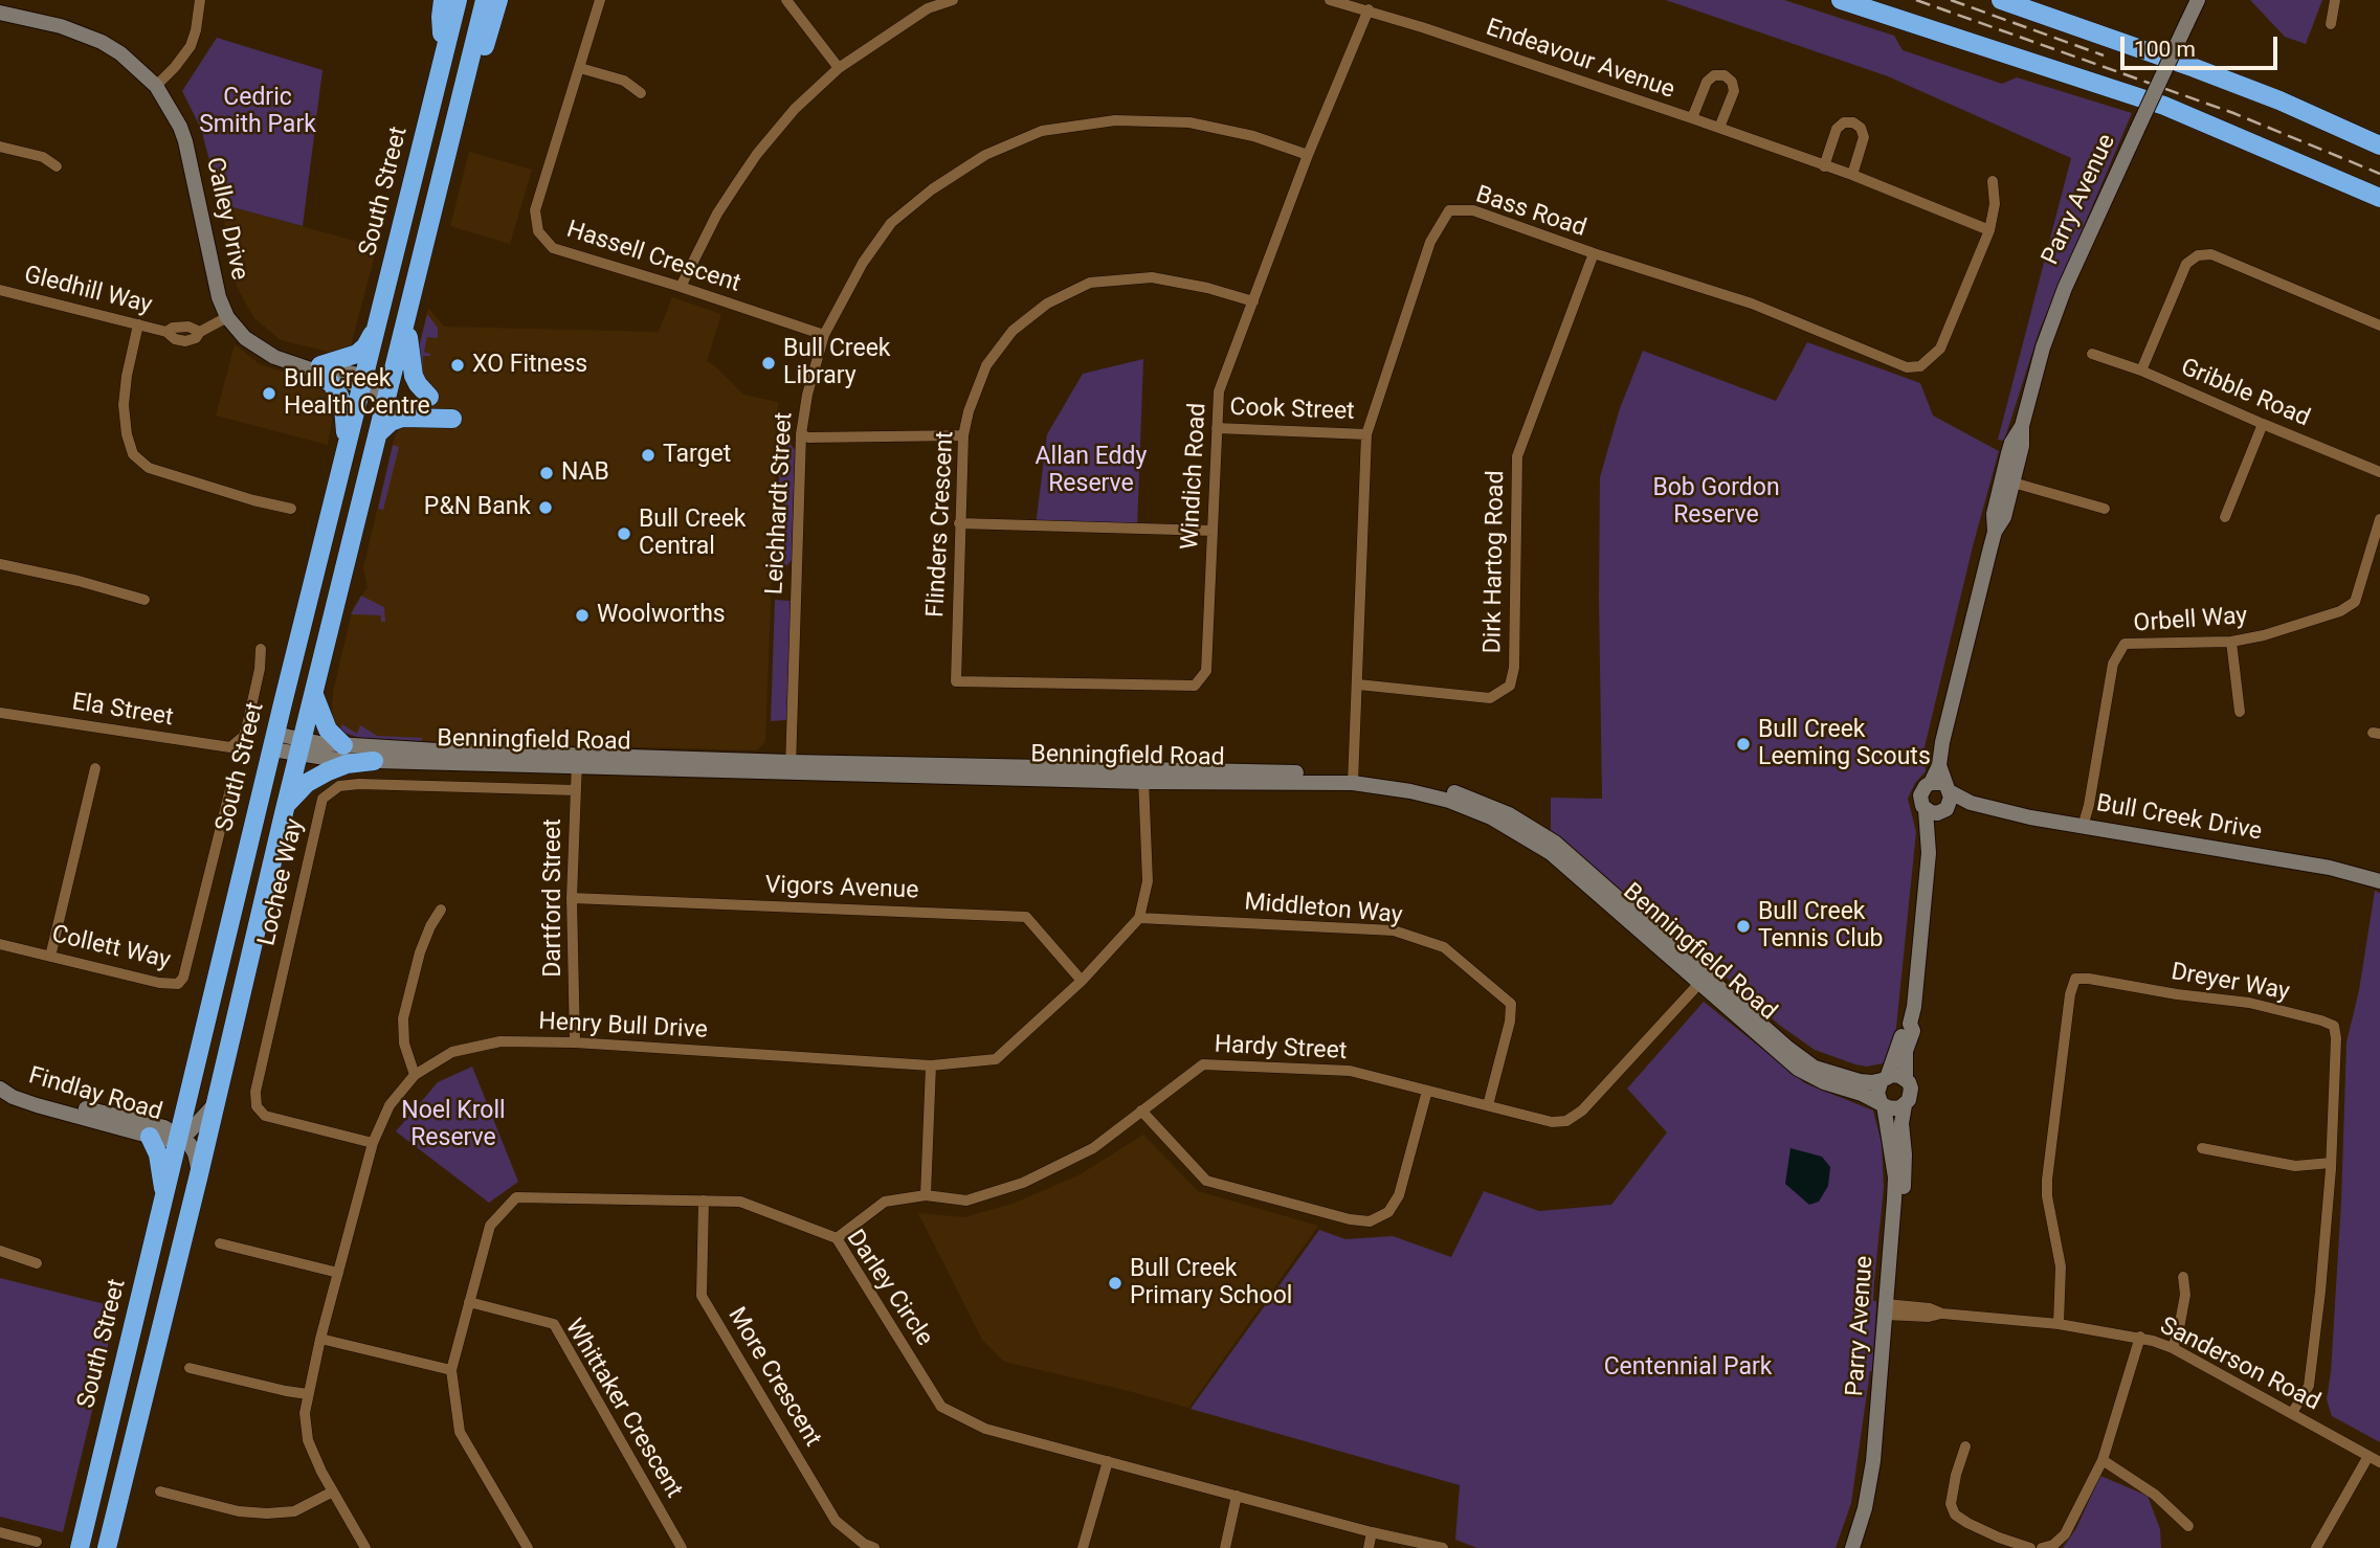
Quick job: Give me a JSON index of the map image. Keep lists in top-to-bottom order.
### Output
{
  "streets": {
    "highway": ["South Street"],
    "main road": [
      "Parry Avenue",
      "Calley Drive",
      "Benningfield Road",
      "Bull Creek Drive",
      "Findlay Road"
    ],
    "street": [
      "Endeavour Avenue",
      "Bass Road",
      "Hassell Crescent",
      "Gledhill Way",
      "Gribble Road",
      "Cook Street",
      "Windich Road",
      "Leichhardt Street",
      "Flinders Crescent",
      "Dirk Hartog Road",
      "Orbell Way",
      "Ela Street",
      "Lochee Way",
      "Vigors Avenue",
      "Dartford Street",
      "Middleton Way",
      "Collett Way",
      "Dreyer Way",
      "Henry Bull Drive",
      "Hardy Street",
      "Darley Circle",
      "Sanderson Road",
      "More Crescent",
      "Whittaker Crescent"
    ]
  },
  "crossings": [
    ["Endeavour Avenue", "Bass Road"],
    ["Endeavour Avenue", "Windich Road"],
    ["South Street", "Calley Drive"],
    ["South Street", "Benningfield Road"],
    ["South Street", "Findlay Road"],
    ["Parry Avenue", "Benningfield Road"],
    ["Parry Avenue", "Bull Creek Drive"],
    ["Parry Avenue", "Sanderson Road"],
    ["Bass Road", "Cook Street"],
    ["Bass Road", "Dirk Hartog Road"],
    ["Bass Road", "Benningfield Road"],
    ["Calley Drive", "Gledhill Way"],
    ["Hassell Crescent", "Leichhardt Street"],
    ["Cook Street", "Windich Road"],
    ["Windich Road", "Leichhardt Street"],
    ["Windich Road", "Flinders Crescent"],
    ["Leichhardt Street", "Benningfield Road"],
    ["Orbell Way", "Bull Creek Drive"],
    ["Benningfield Road", "Dartford Street"],
    ["Benningfield Road", "Henry Bull Drive"],
    ["Benningfield Road", "Hardy Street"],
    ["Lochee Way", "Dartford Street"],
    ["Lochee Way", "Henry Bull Drive"],
    ["Vigors Avenue", "Dartford Street"],
    ["Vigors Avenue", "Henry Bull Drive"],
    ["Dartford Street", "Henry Bull Drive"],
    ["Middleton Way", "Henry Bull Drive"],
    ["Middleton Way", "Hardy Street"],
    ["Dreyer Way", "Sanderson Road"],
    ["Hardy Street", "Darley Circle"],
    ["Darley Circle", "More Crescent"],
    ["Darley Circle", "Whittaker Crescent"]
  ],
  "parks": [
    "Cedric Smith Park",
    "Allan Eddy Reserve",
    "Bob Gordon Reserve",
    "Noel Kroll Reserve",
    "Centennial Park"
  ],
  "places": [
    "Bull Creek Library",
    "XO Fitness",
    "Bull Creek Health Centre",
    "Target",
    "NAB",
    "P&N Bank",
    "Bull Creek Central",
    "Woolworths",
    "Bull Creek Leeming Scouts",
    "Bull Creek Tennis Club",
    "Bull Creek Primary School"
  ],
  "scale_bar": "100 m"
}
